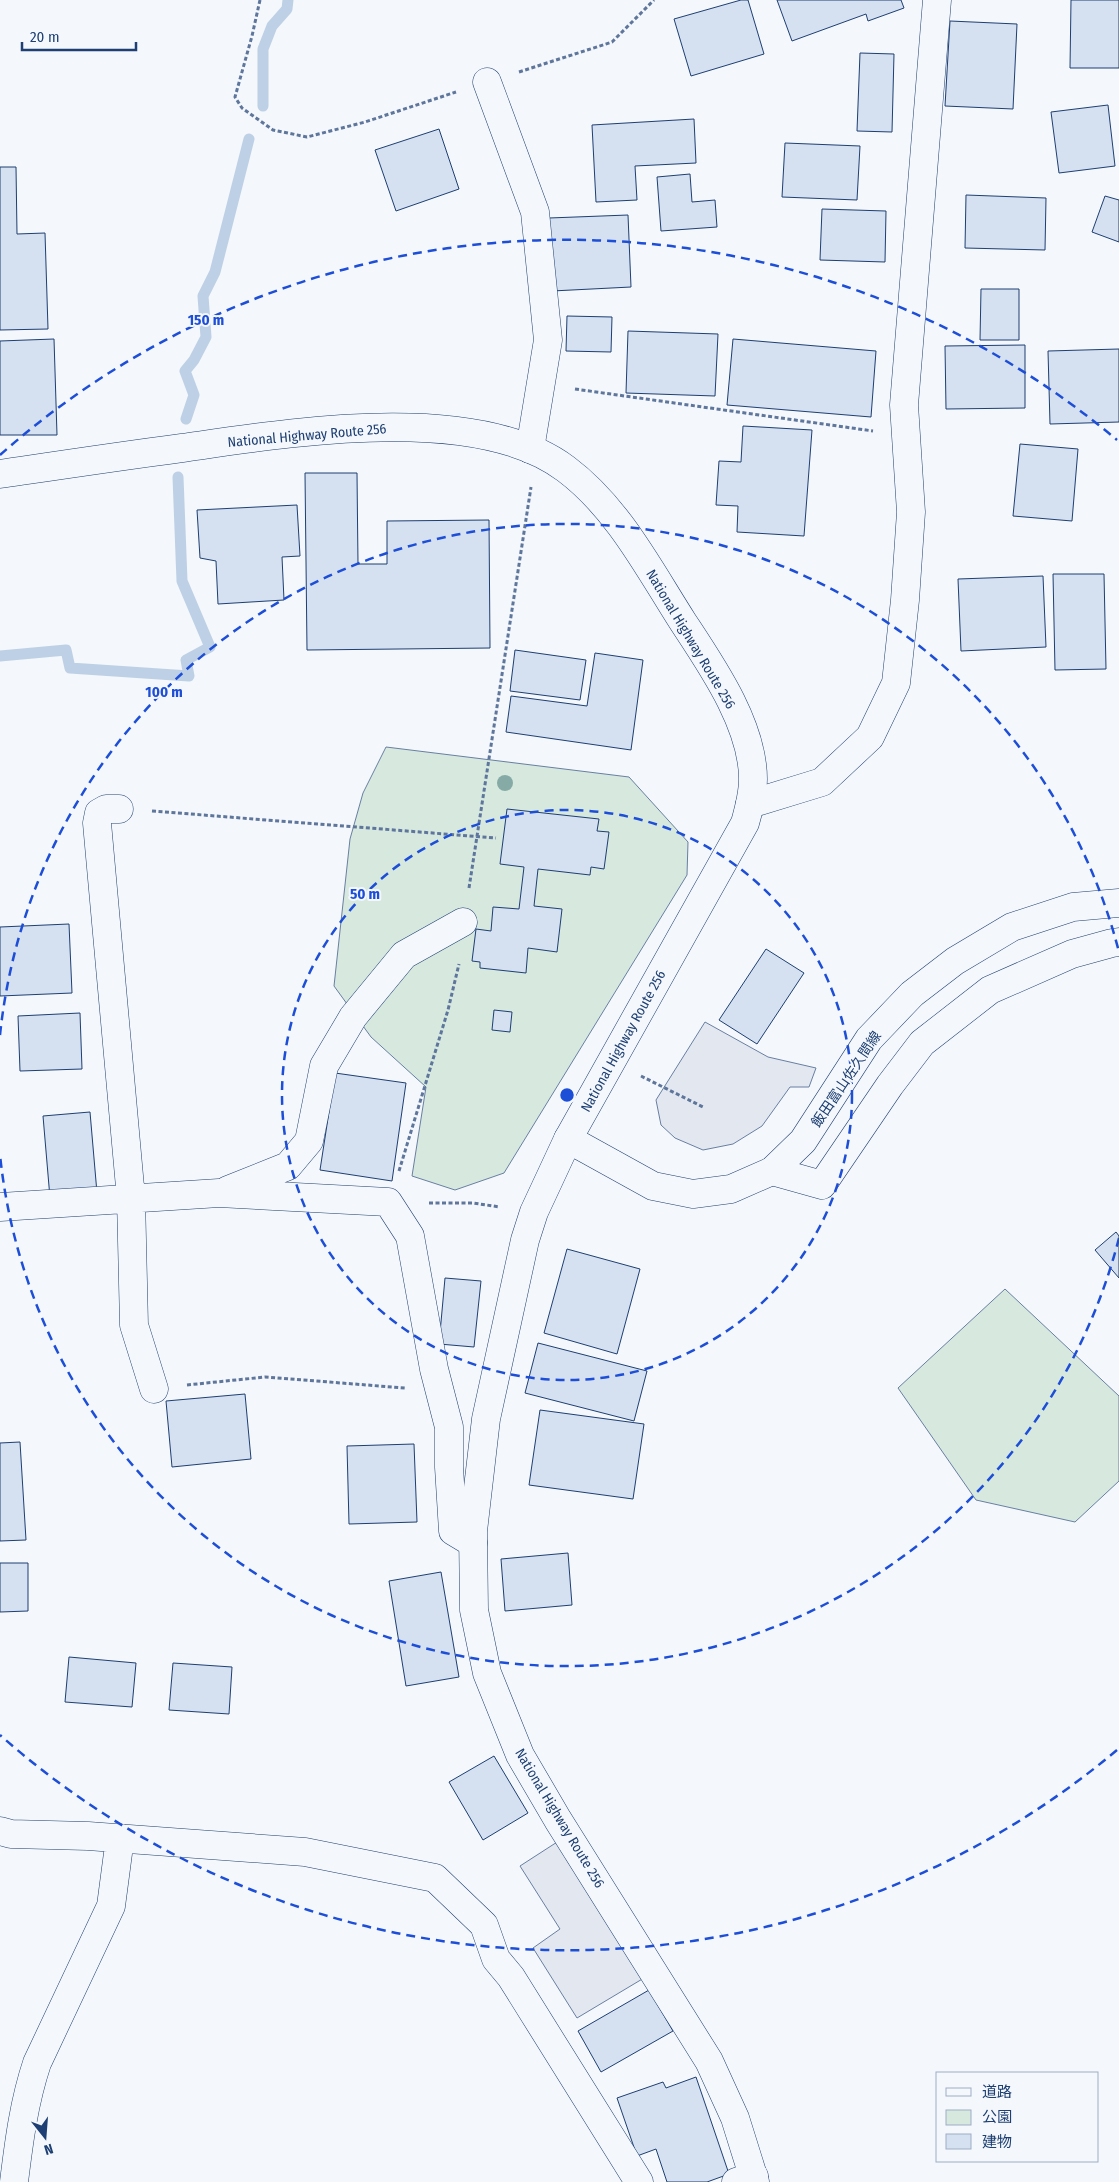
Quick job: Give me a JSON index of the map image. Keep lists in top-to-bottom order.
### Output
{
  "streets": {
    "main road": ["National Highway Route 256", "飯田富山佐久間線"]
  },
  "crossings": [
    ["National Highway Route 256", "飯田富山佐久間線"]
  ],
  "legend": ["道路", "公園", "建物"],
  "scale_bar": "20 m",
  "north": "bottom",
  "rings": ["150 m", "100 m", "50 m"]
}
